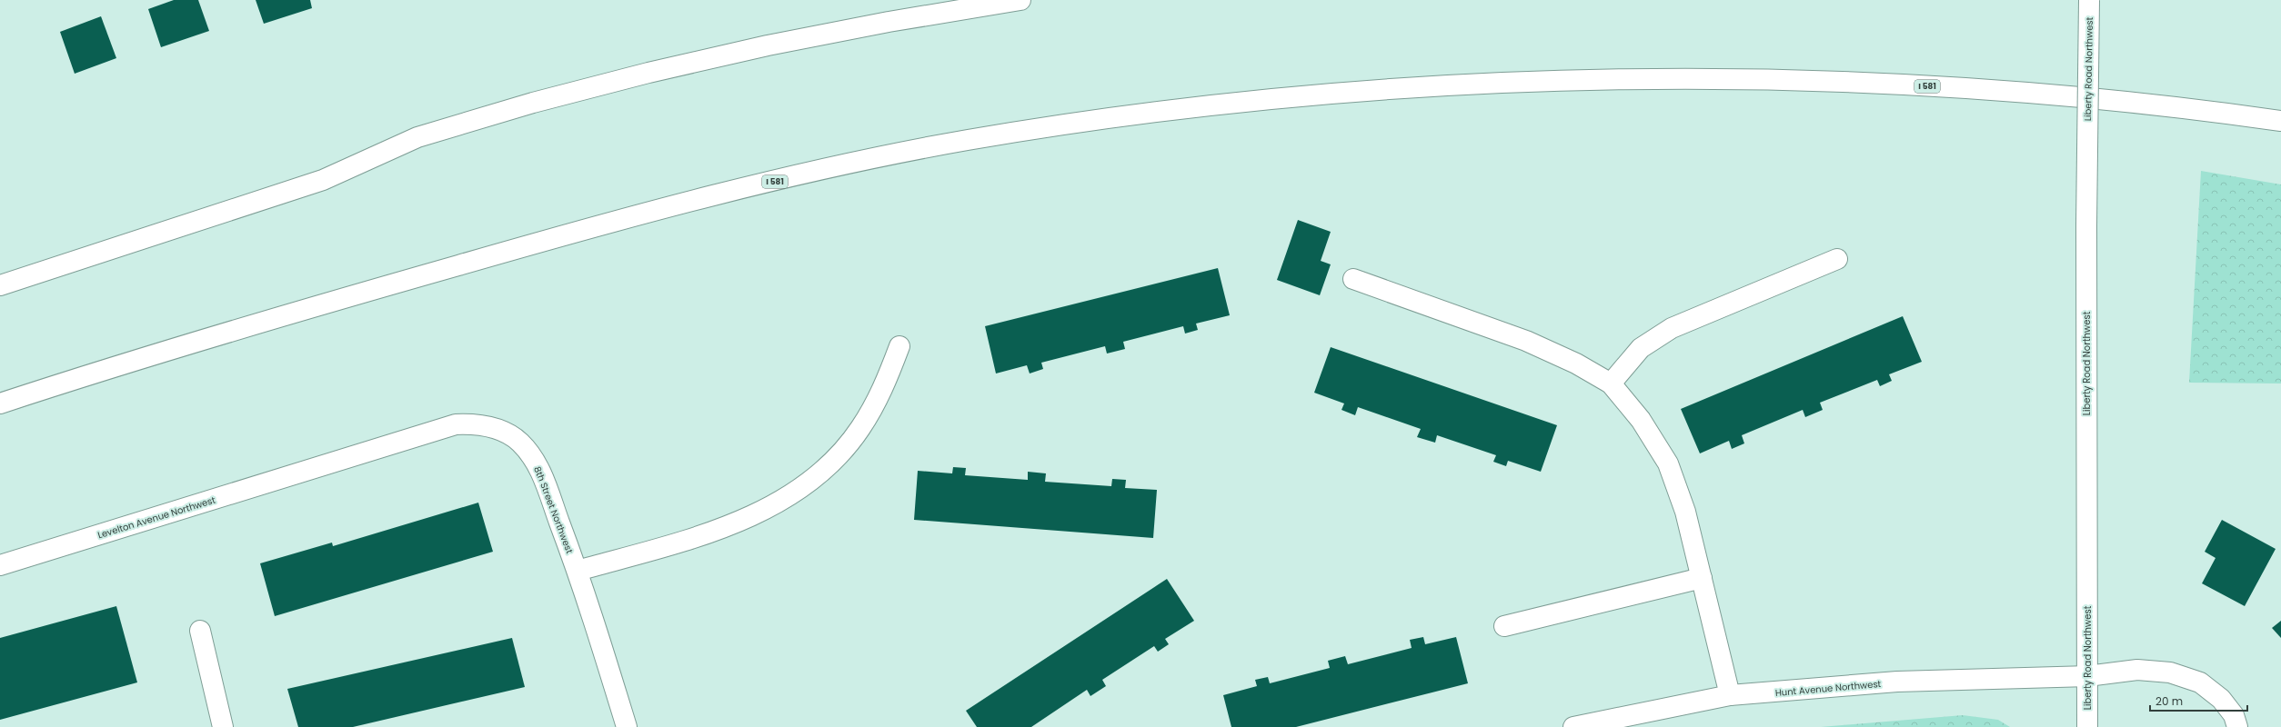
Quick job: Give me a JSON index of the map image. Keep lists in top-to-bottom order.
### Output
{
  "streets": {
    "main road": [
      "Liberty Road Northwest",
      "I 581",
      "8th Street Northwest",
      "Levelton Avenue Northwest",
      "Hunt Avenue Northwest"
    ]
  },
  "crossings": [
    ["Liberty Road Northwest", "Hunt Avenue Northwest"],
    ["8th Street Northwest", "Levelton Avenue Northwest"]
  ],
  "scale_bar": "20 m"
}
